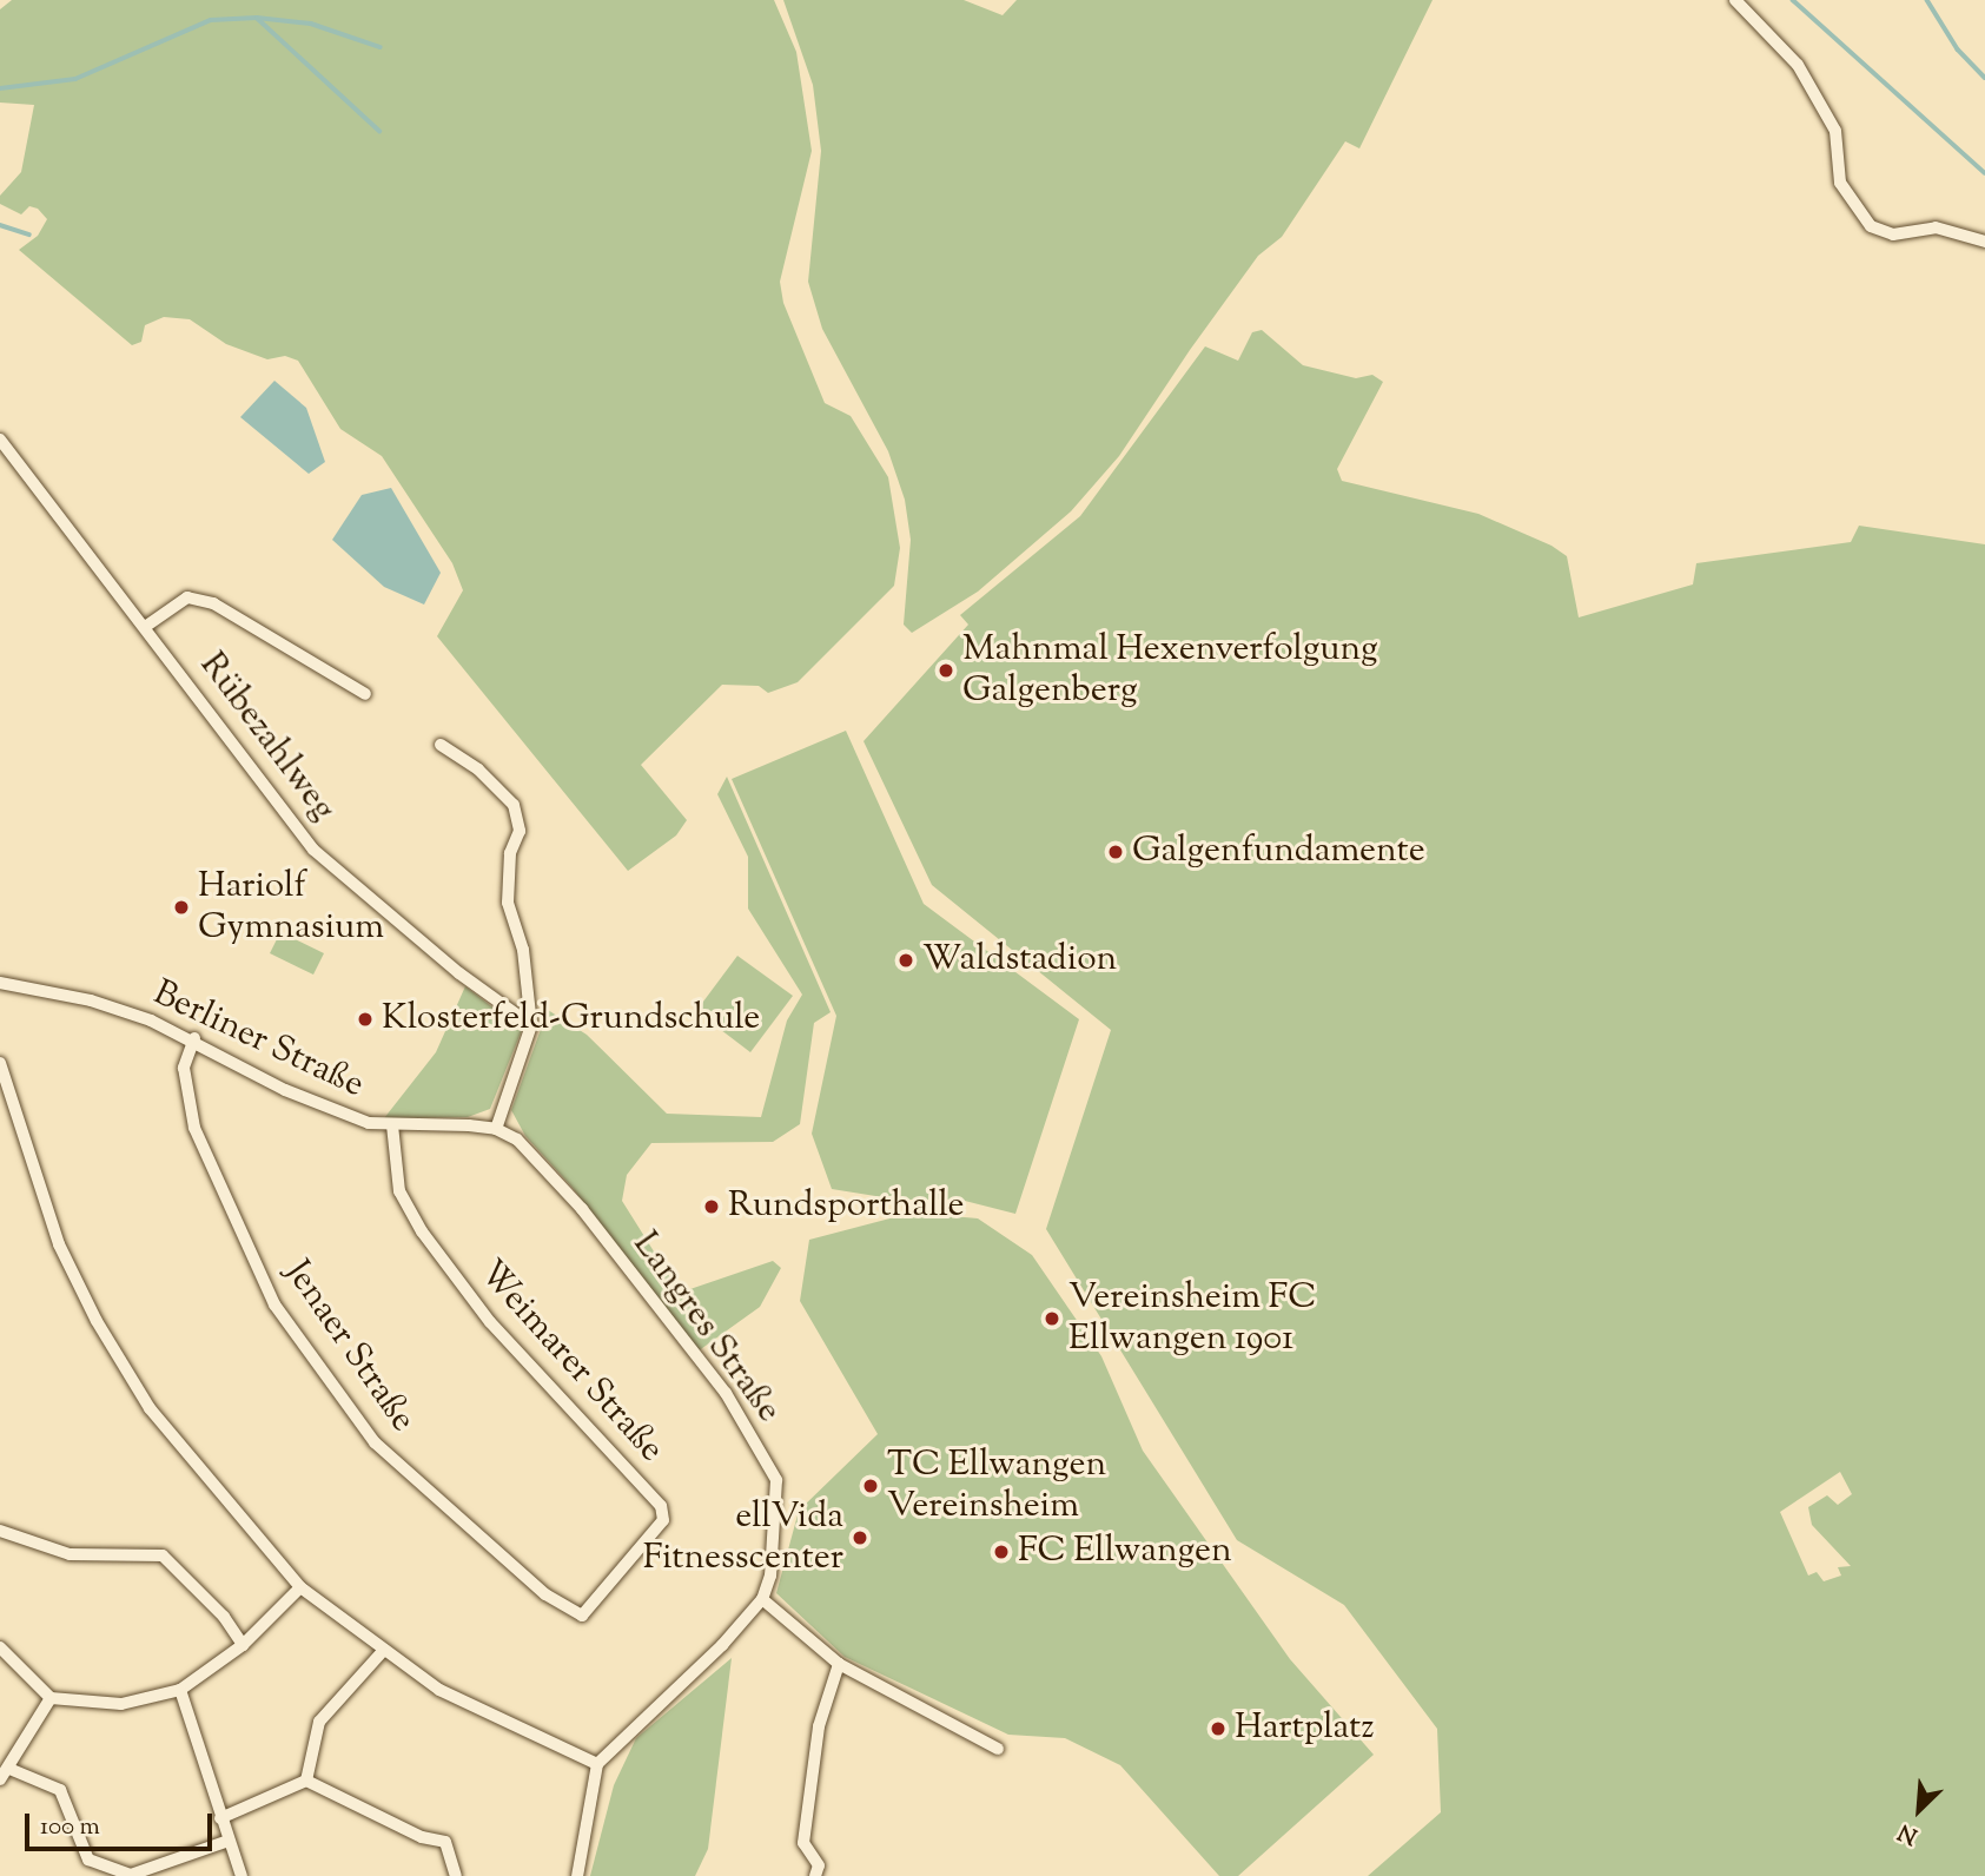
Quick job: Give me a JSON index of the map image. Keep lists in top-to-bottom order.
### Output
{
  "streets": {
    "street": [
      "Rübezahlweg",
      "Berliner Straße",
      "Langres Straße",
      "Jenaer Straße",
      "Weimarer Straße"
    ]
  },
  "crossings": [
    ["Berliner Straße", "Langres Straße"],
    ["Berliner Straße", "Jenaer Straße"],
    ["Berliner Straße", "Weimarer Straße"],
    ["Jenaer Straße", "Weimarer Straße"]
  ],
  "places": [
    "Mahnmal Hexenverfolgung Galgenberg",
    "Galgenfundamente",
    "Hariolf Gymnasium",
    "Waldstadion",
    "Klosterfeld-Grundschule",
    "Rundsporthalle",
    "Vereinsheim FC Ellwangen 1901",
    "TC Ellwangen Vereinsheim",
    "ellVida Fitnesscenter",
    "FC Ellwangen",
    "Hartplatz"
  ],
  "scale_bar": "100 m",
  "north": "bottom left"
}
